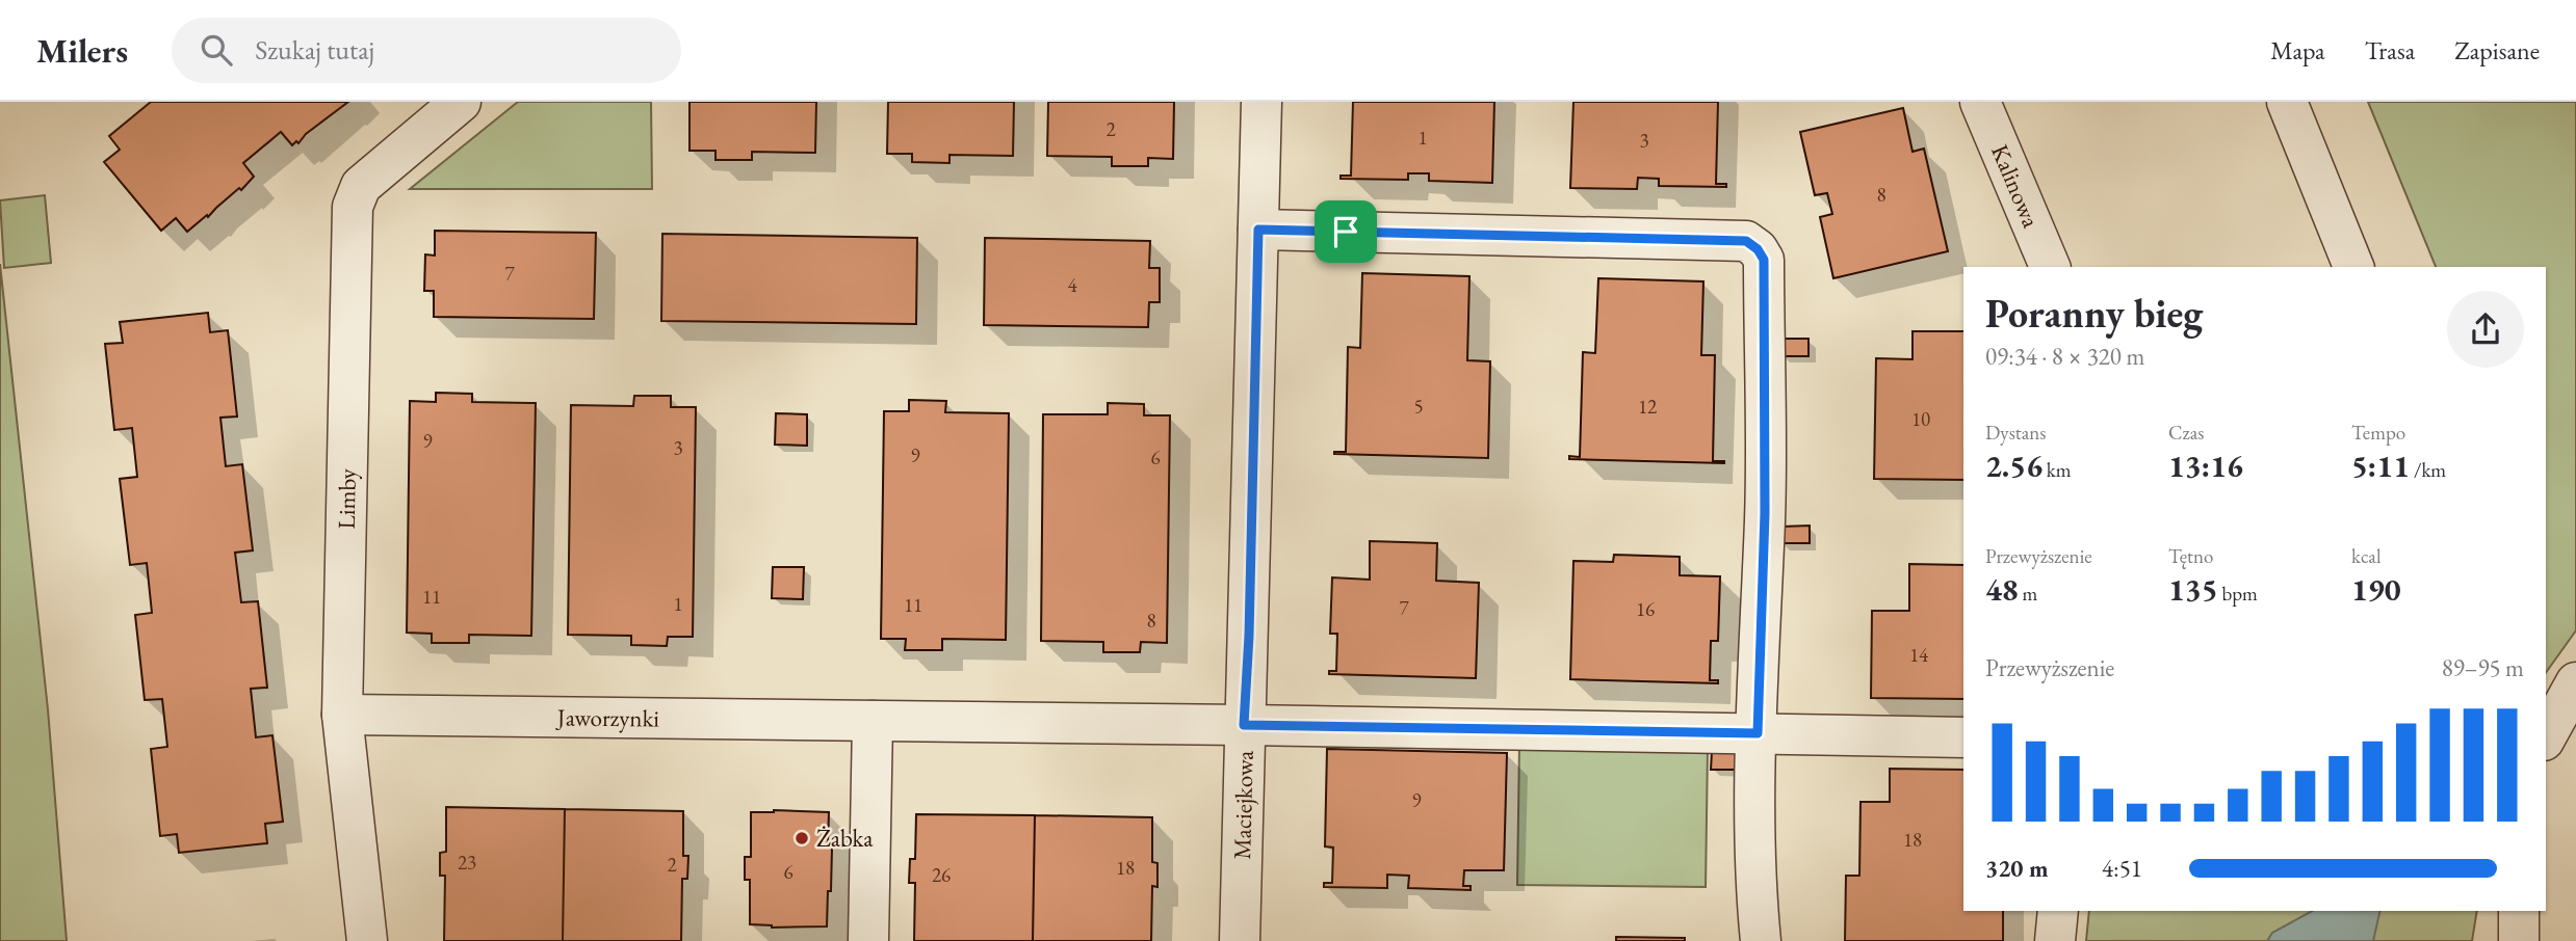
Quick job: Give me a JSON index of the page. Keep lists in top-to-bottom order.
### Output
{
  "streets": {
    "street": [
      "Kalinowa",
      "Limby",
      "Jaworzynki",
      "Maciejkowa"
    ]
  },
  "crossings": [
    ["Limby", "Jaworzynki"],
    ["Jaworzynki", "Maciejkowa"]
  ],
  "places": ["Żabka"],
  "house_numbers": [
    "2",
    "1",
    "3",
    "8",
    "7",
    "4",
    "5",
    "12",
    "10",
    "9",
    "3",
    "9",
    "6",
    "11",
    "1",
    "11",
    "7",
    "16",
    "8",
    "14",
    "9",
    "18",
    "23",
    "2",
    "18",
    "6",
    "26"
  ],
  "page": {
    "header": "Milers",
    "search": "Szukaj tutaj",
    "nav": ["Mapa", "Trasa", "Zapisane"],
    "heading": ["Poranny bieg", "09:34 · 8 × 320 m"],
    "stats": [
      ["Dystans", "2.56 km"],
      ["Czas", "13:16"],
      ["Tempo", "5:11 /km"],
      ["Przewyższenie", "48 m"],
      ["Tętno", "135 bpm"],
      ["kcal", "190"]
    ],
    "chart": ["Przewyższenie", "89–95 m"],
    "list": [
      {
        "name": "320 m",
        "note": "4:51"
      }
    ]
  }
}
